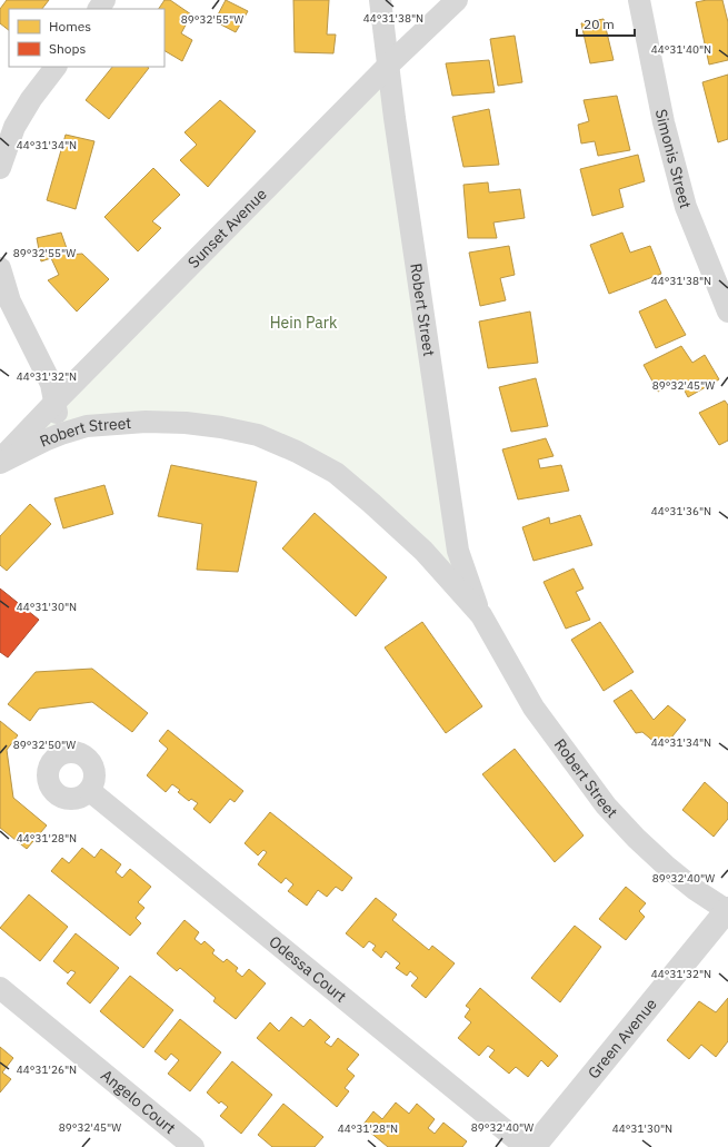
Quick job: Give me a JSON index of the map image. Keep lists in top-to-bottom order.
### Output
{
  "streets": {
    "street": [
      "Simonis Street",
      "Sunset Avenue",
      "Robert Street",
      "Odessa Court",
      "Green Avenue",
      "Angelo Court"
    ]
  },
  "crossings": [
    ["Sunset Avenue", "Robert Street"],
    ["Robert Street", "Green Avenue"]
  ],
  "parks": ["Hein Park"],
  "legend": ["Homes", "Shops"],
  "scale_bar": "20 m",
  "coordinates": [
    "44°31'38\"N",
    "89°32'55\"W",
    "44°31'40\"N",
    "44°31'34\"N",
    "44°31'32\"N",
    "89°32'45\"W",
    "44°31'36\"N",
    "44°31'30\"N",
    "89°32'50\"W",
    "44°31'28\"N",
    "89°32'40\"W",
    "44°31'26\"N"
  ]
}
